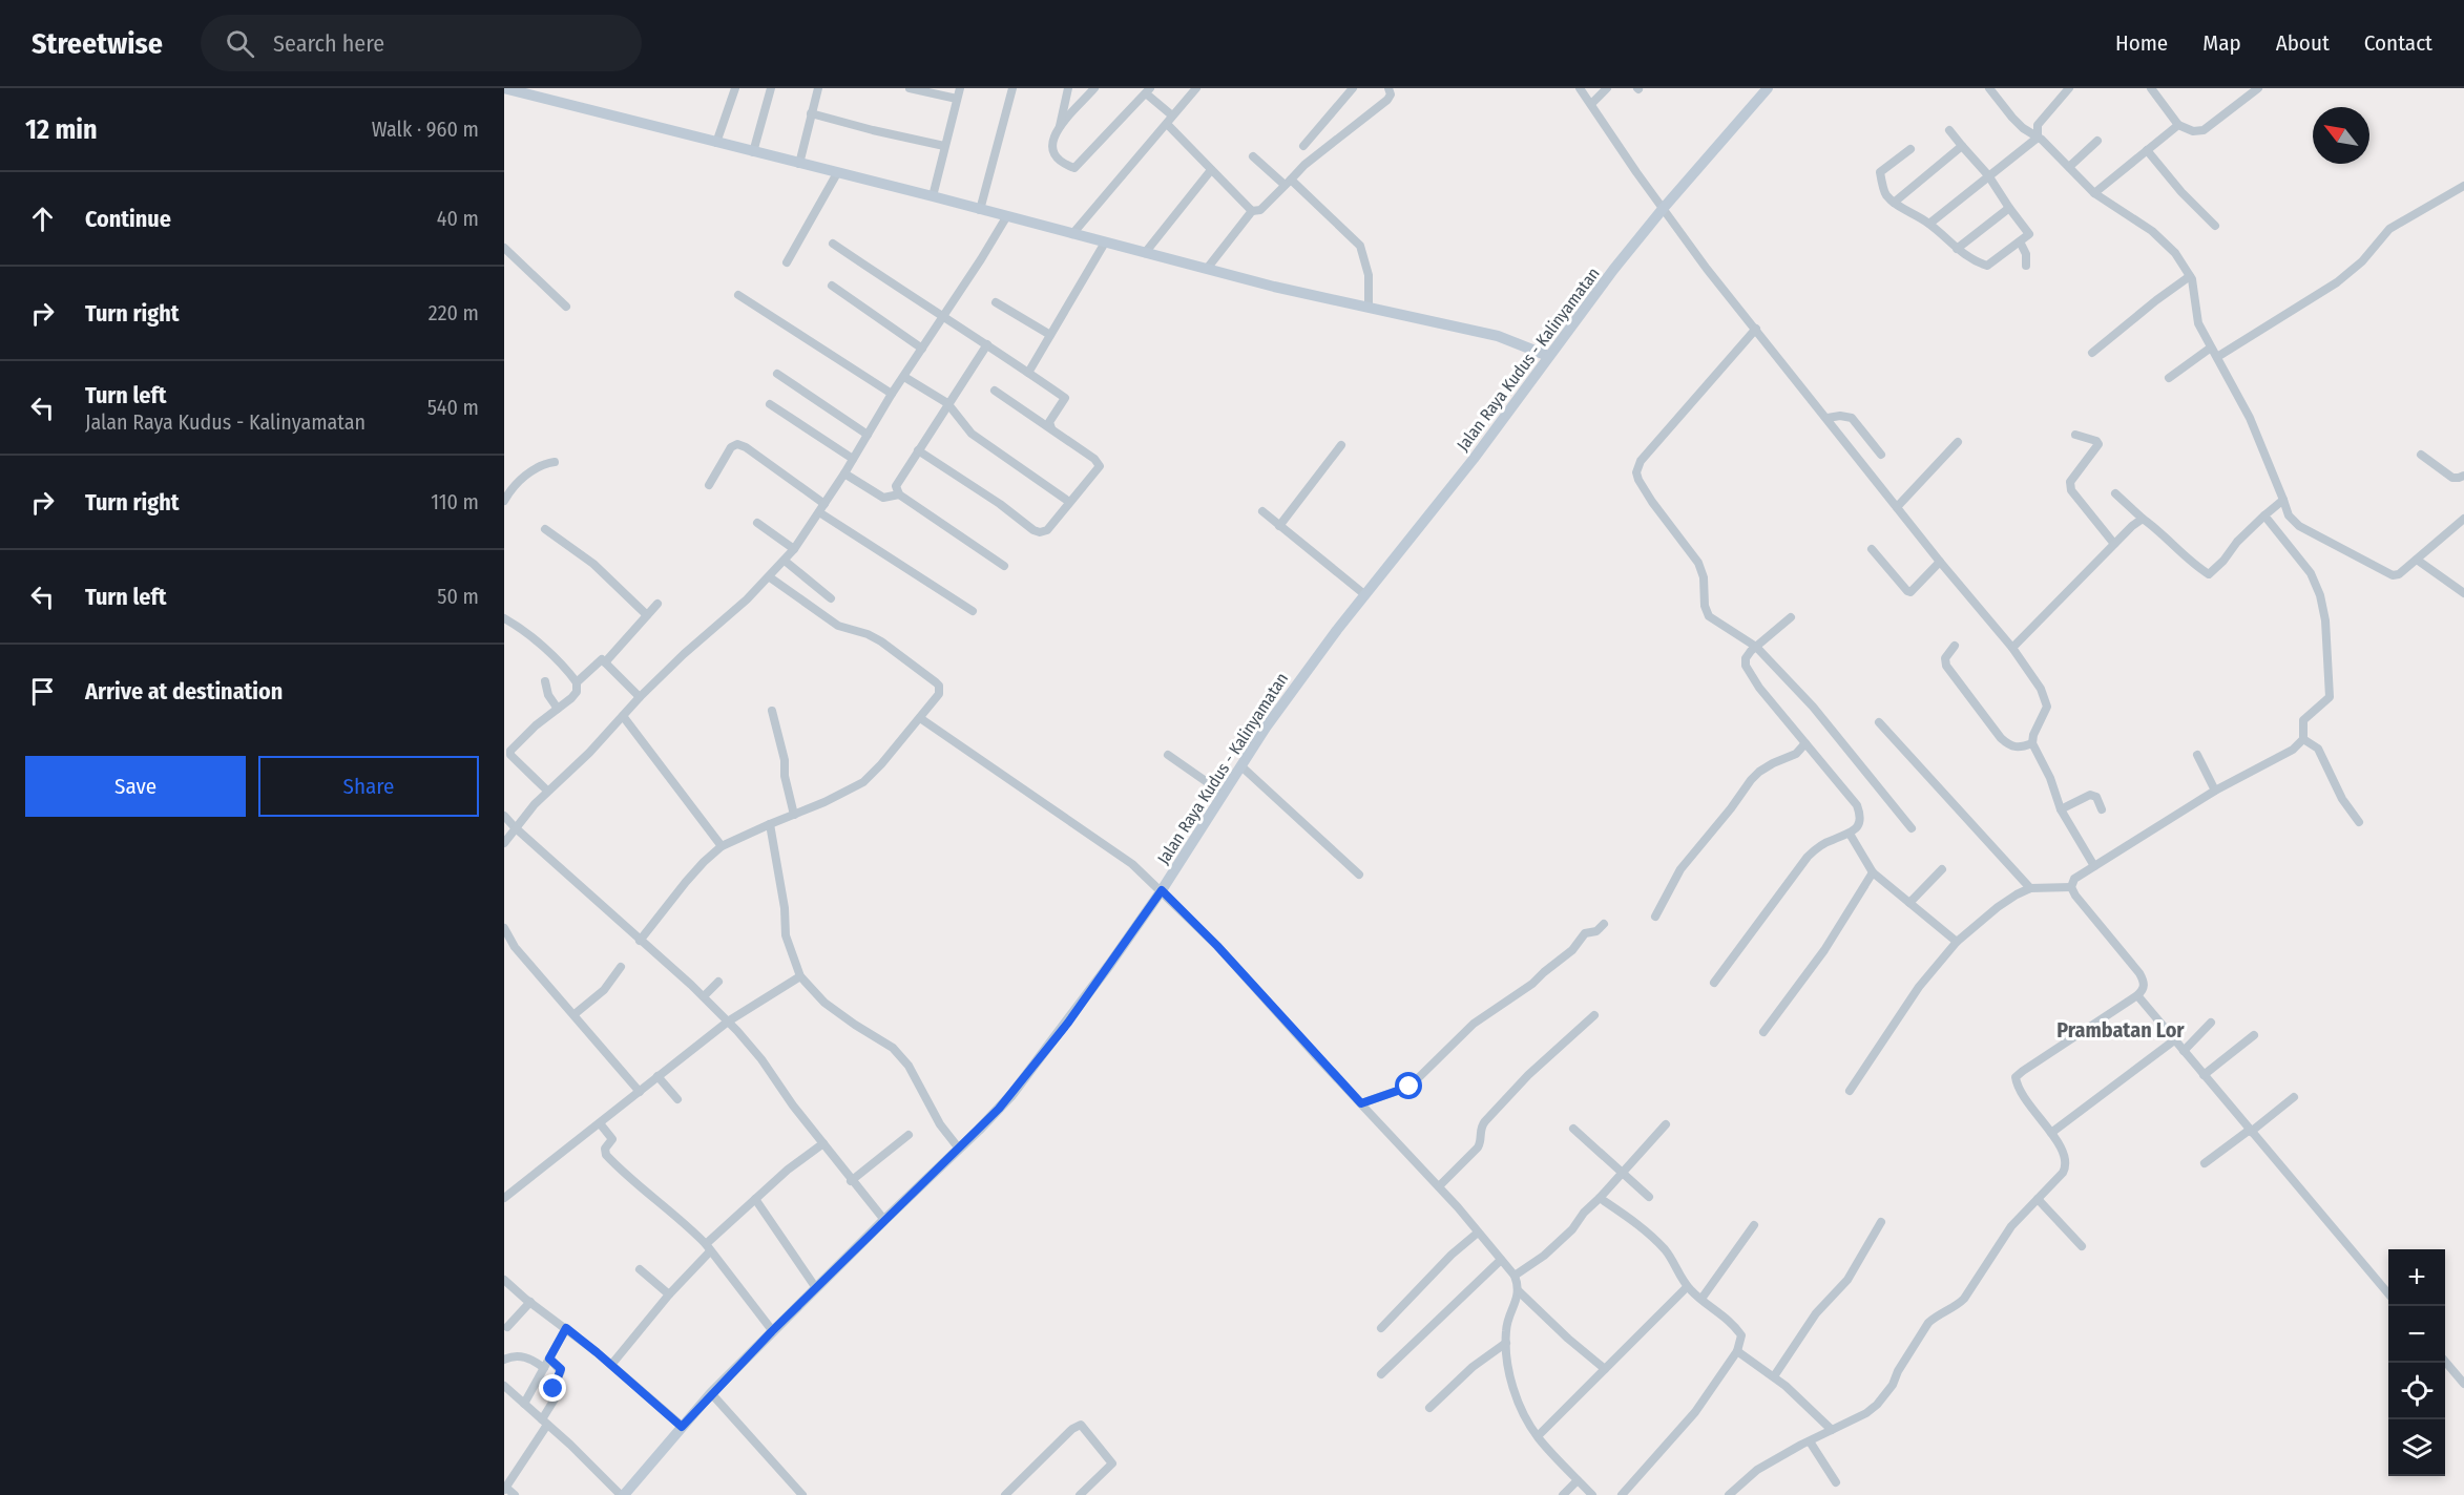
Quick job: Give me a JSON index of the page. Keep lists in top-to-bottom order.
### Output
{
  "streets": {
    "main road": ["Jalan Raya Kudus - Kalinyamatan"]
  },
  "districts": ["Prambatan Lor"],
  "north": "top left",
  "page": {
    "header": "Streetwise",
    "search": "Search here",
    "nav": [
      "Home",
      "Map",
      "About",
      "Contact"
    ],
    "heading": ["12 min", "Walk · 960 m"],
    "list": [
      ["Continue", "40 m"],
      ["Turn right", "220 m"],
      ["Turn left", "Jalan Raya Kudus - Kalinyamatan", "540 m"],
      ["Turn right", "110 m"],
      ["Turn left", "50 m"],
      "Arrive at destination"
    ],
    "buttons": ["Save", "Share"],
    "map_buttons": ["+", "−"]
  }
}
